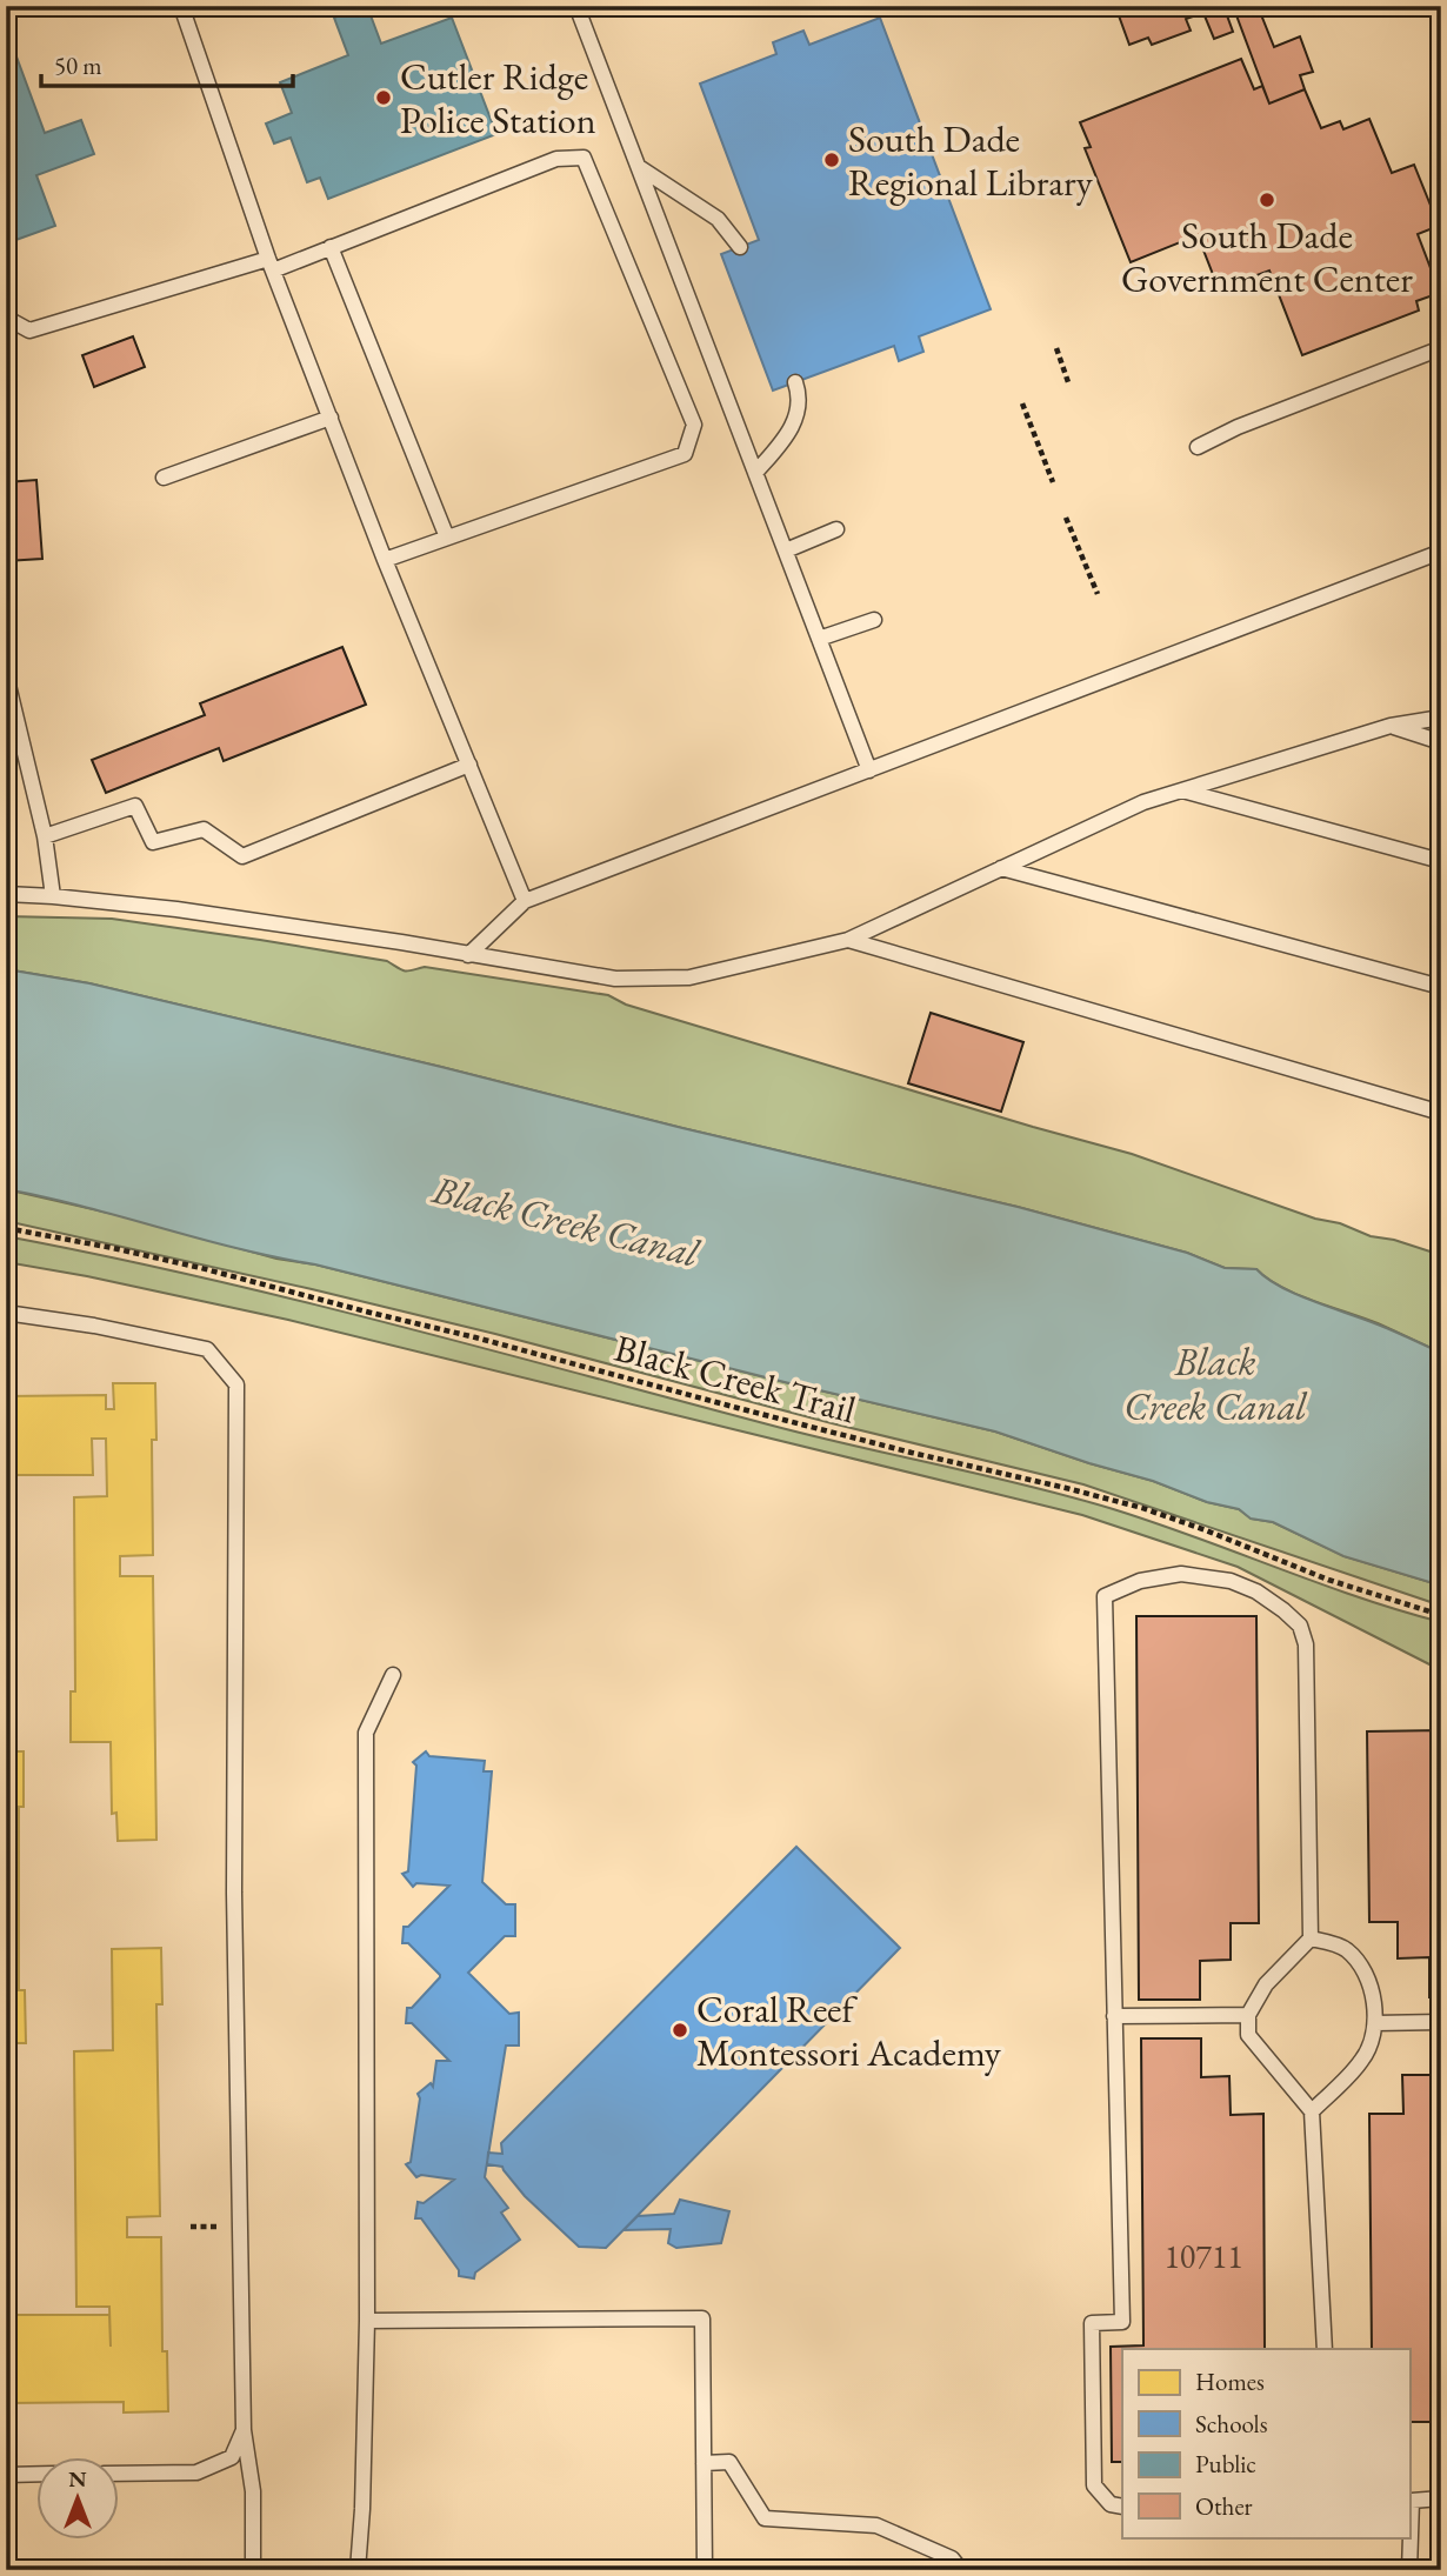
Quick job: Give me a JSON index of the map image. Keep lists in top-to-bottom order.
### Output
{
  "streets": {
    "path": ["Black Creek Trail"]
  },
  "water": ["Black Creek Canal"],
  "places": [
    "Cutler Ridge Police Station",
    "South Dade Regional Library",
    "South Dade Government Center",
    "Coral Reef Montessori Academy"
  ],
  "house_numbers": ["10711"],
  "legend": [
    "Homes",
    "Schools",
    "Public",
    "Other"
  ],
  "scale_bar": "50 m",
  "north": "top"
}
